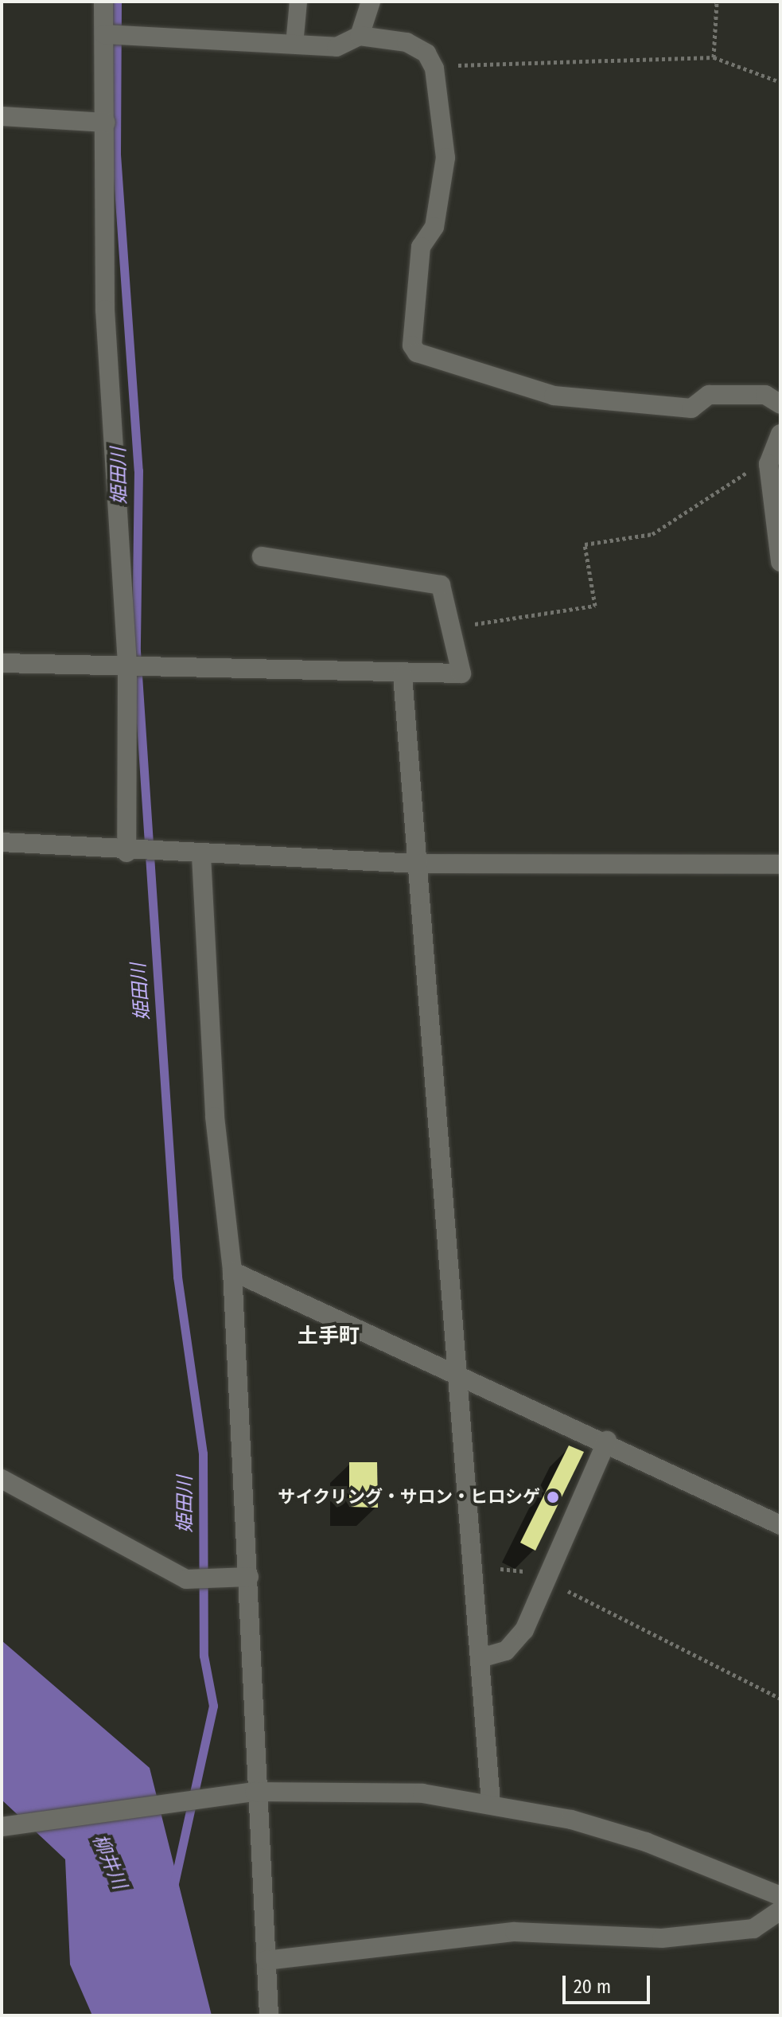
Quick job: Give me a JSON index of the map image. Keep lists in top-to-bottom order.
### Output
{
  "districts": ["土手町"],
  "water": ["姫田川", "柳井川"],
  "places": ["サイクリング・サロン・ヒロシゲ"],
  "scale_bar": "20 m"
}
